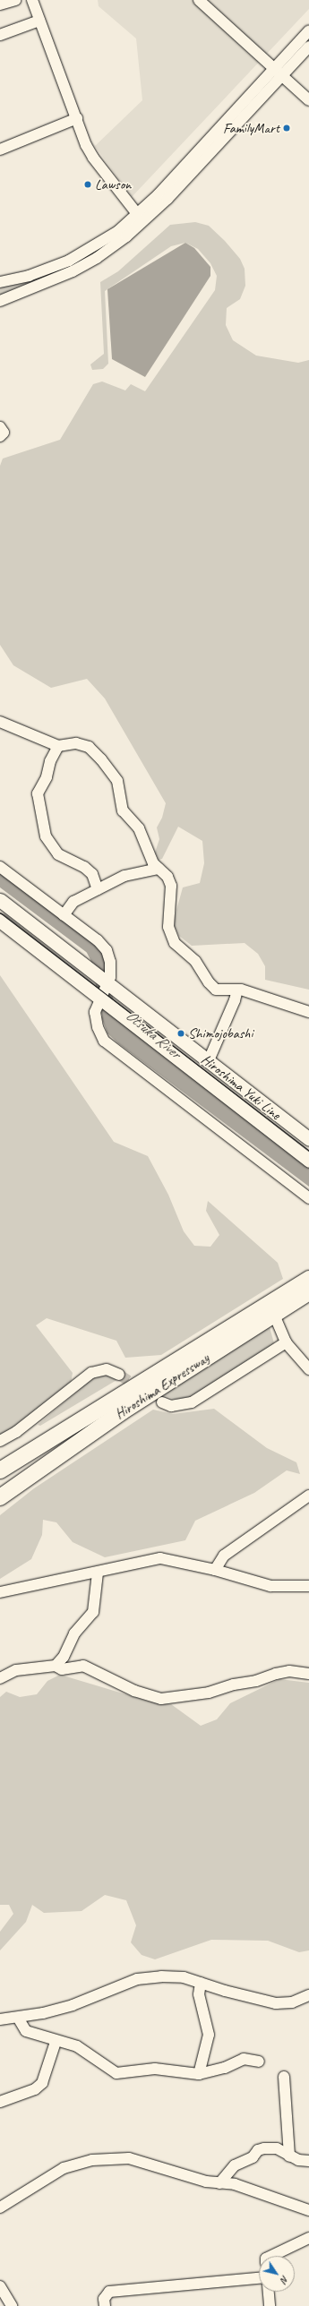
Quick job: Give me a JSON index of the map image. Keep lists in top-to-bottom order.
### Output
{
  "streets": {
    "highway": ["Hiroshima Expressway"],
    "main road": ["Hiroshima Yuki Line"]
  },
  "water": ["Otsuka River"],
  "places": ["FamilyMart", "Lawson", "Shimojobashi"],
  "north": "bottom right"
}
